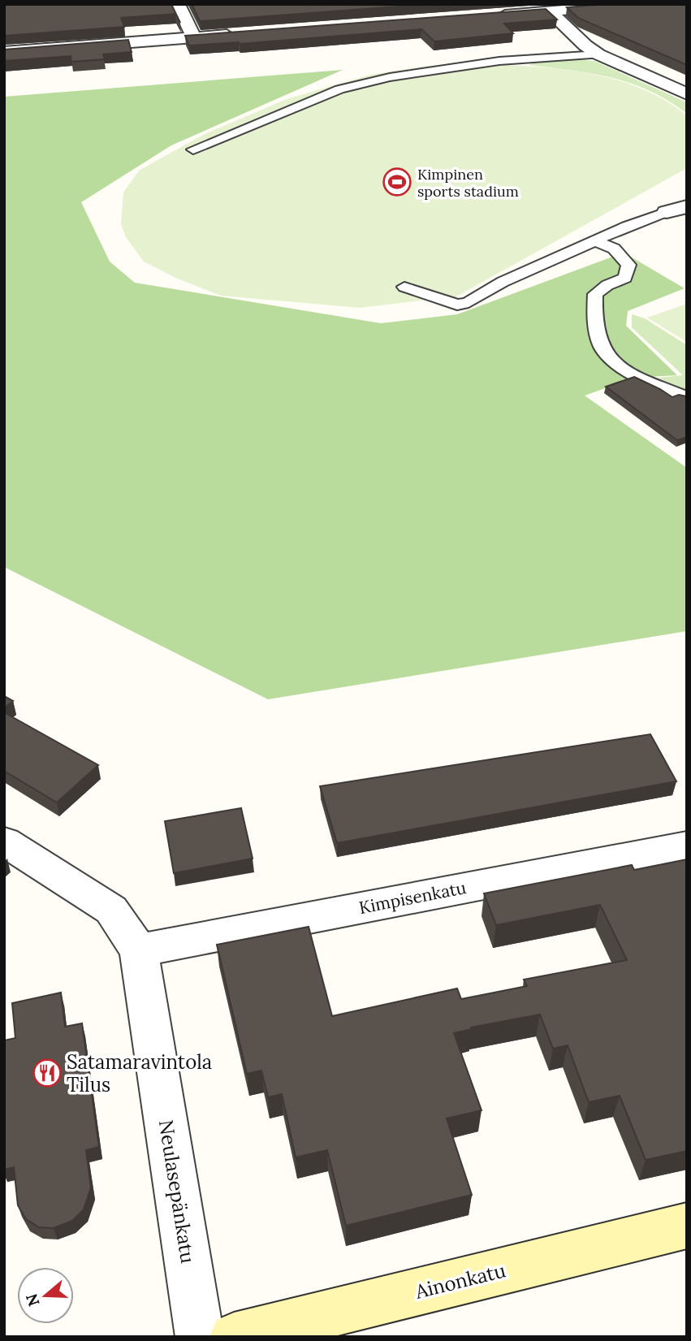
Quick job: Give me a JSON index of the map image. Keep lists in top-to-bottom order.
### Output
{
  "streets": {
    "street": ["Kimpisenkatu", "Neulasepänkatu", "Ainonkatu"]
  },
  "crossings": [
    ["Kimpisenkatu", "Neulasepänkatu"]
  ],
  "places": {
    "sports": ["Kimpinen sports stadium"],
    "restaurant": ["Satamaravintola Tilus"]
  },
  "north": "left"
}
